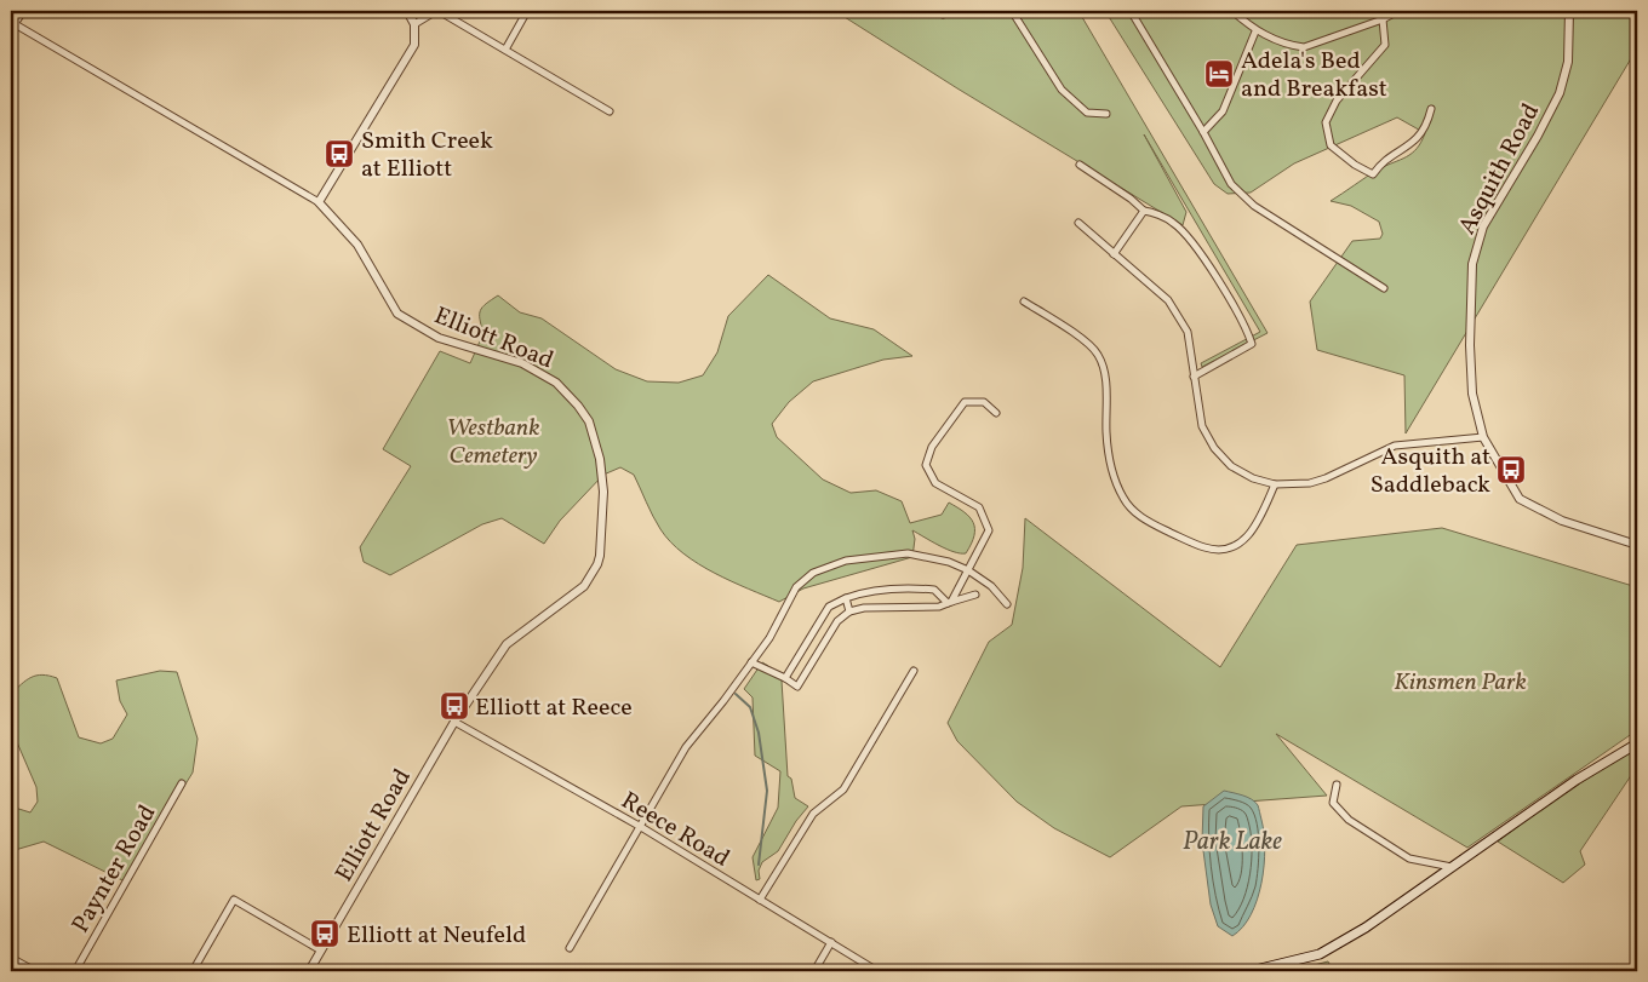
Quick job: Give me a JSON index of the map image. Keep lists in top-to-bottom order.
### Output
{
  "streets": {
    "street": [
      "Asquith Road",
      "Elliott Road",
      "Reece Road",
      "Paynter Road"
    ]
  },
  "crossings": [
    ["Elliott Road", "Reece Road"]
  ],
  "water": ["Park Lake"],
  "parks": ["Westbank Cemetery", "Kinsmen Park"],
  "places": {
    "hotel": ["Adela's Bed and Breakfast"],
    "bus stop": [
      "Smith Creek at Elliott",
      "Asquith at Saddleback",
      "Elliott at Reece",
      "Elliott at Neufeld"
    ]
  }
}
